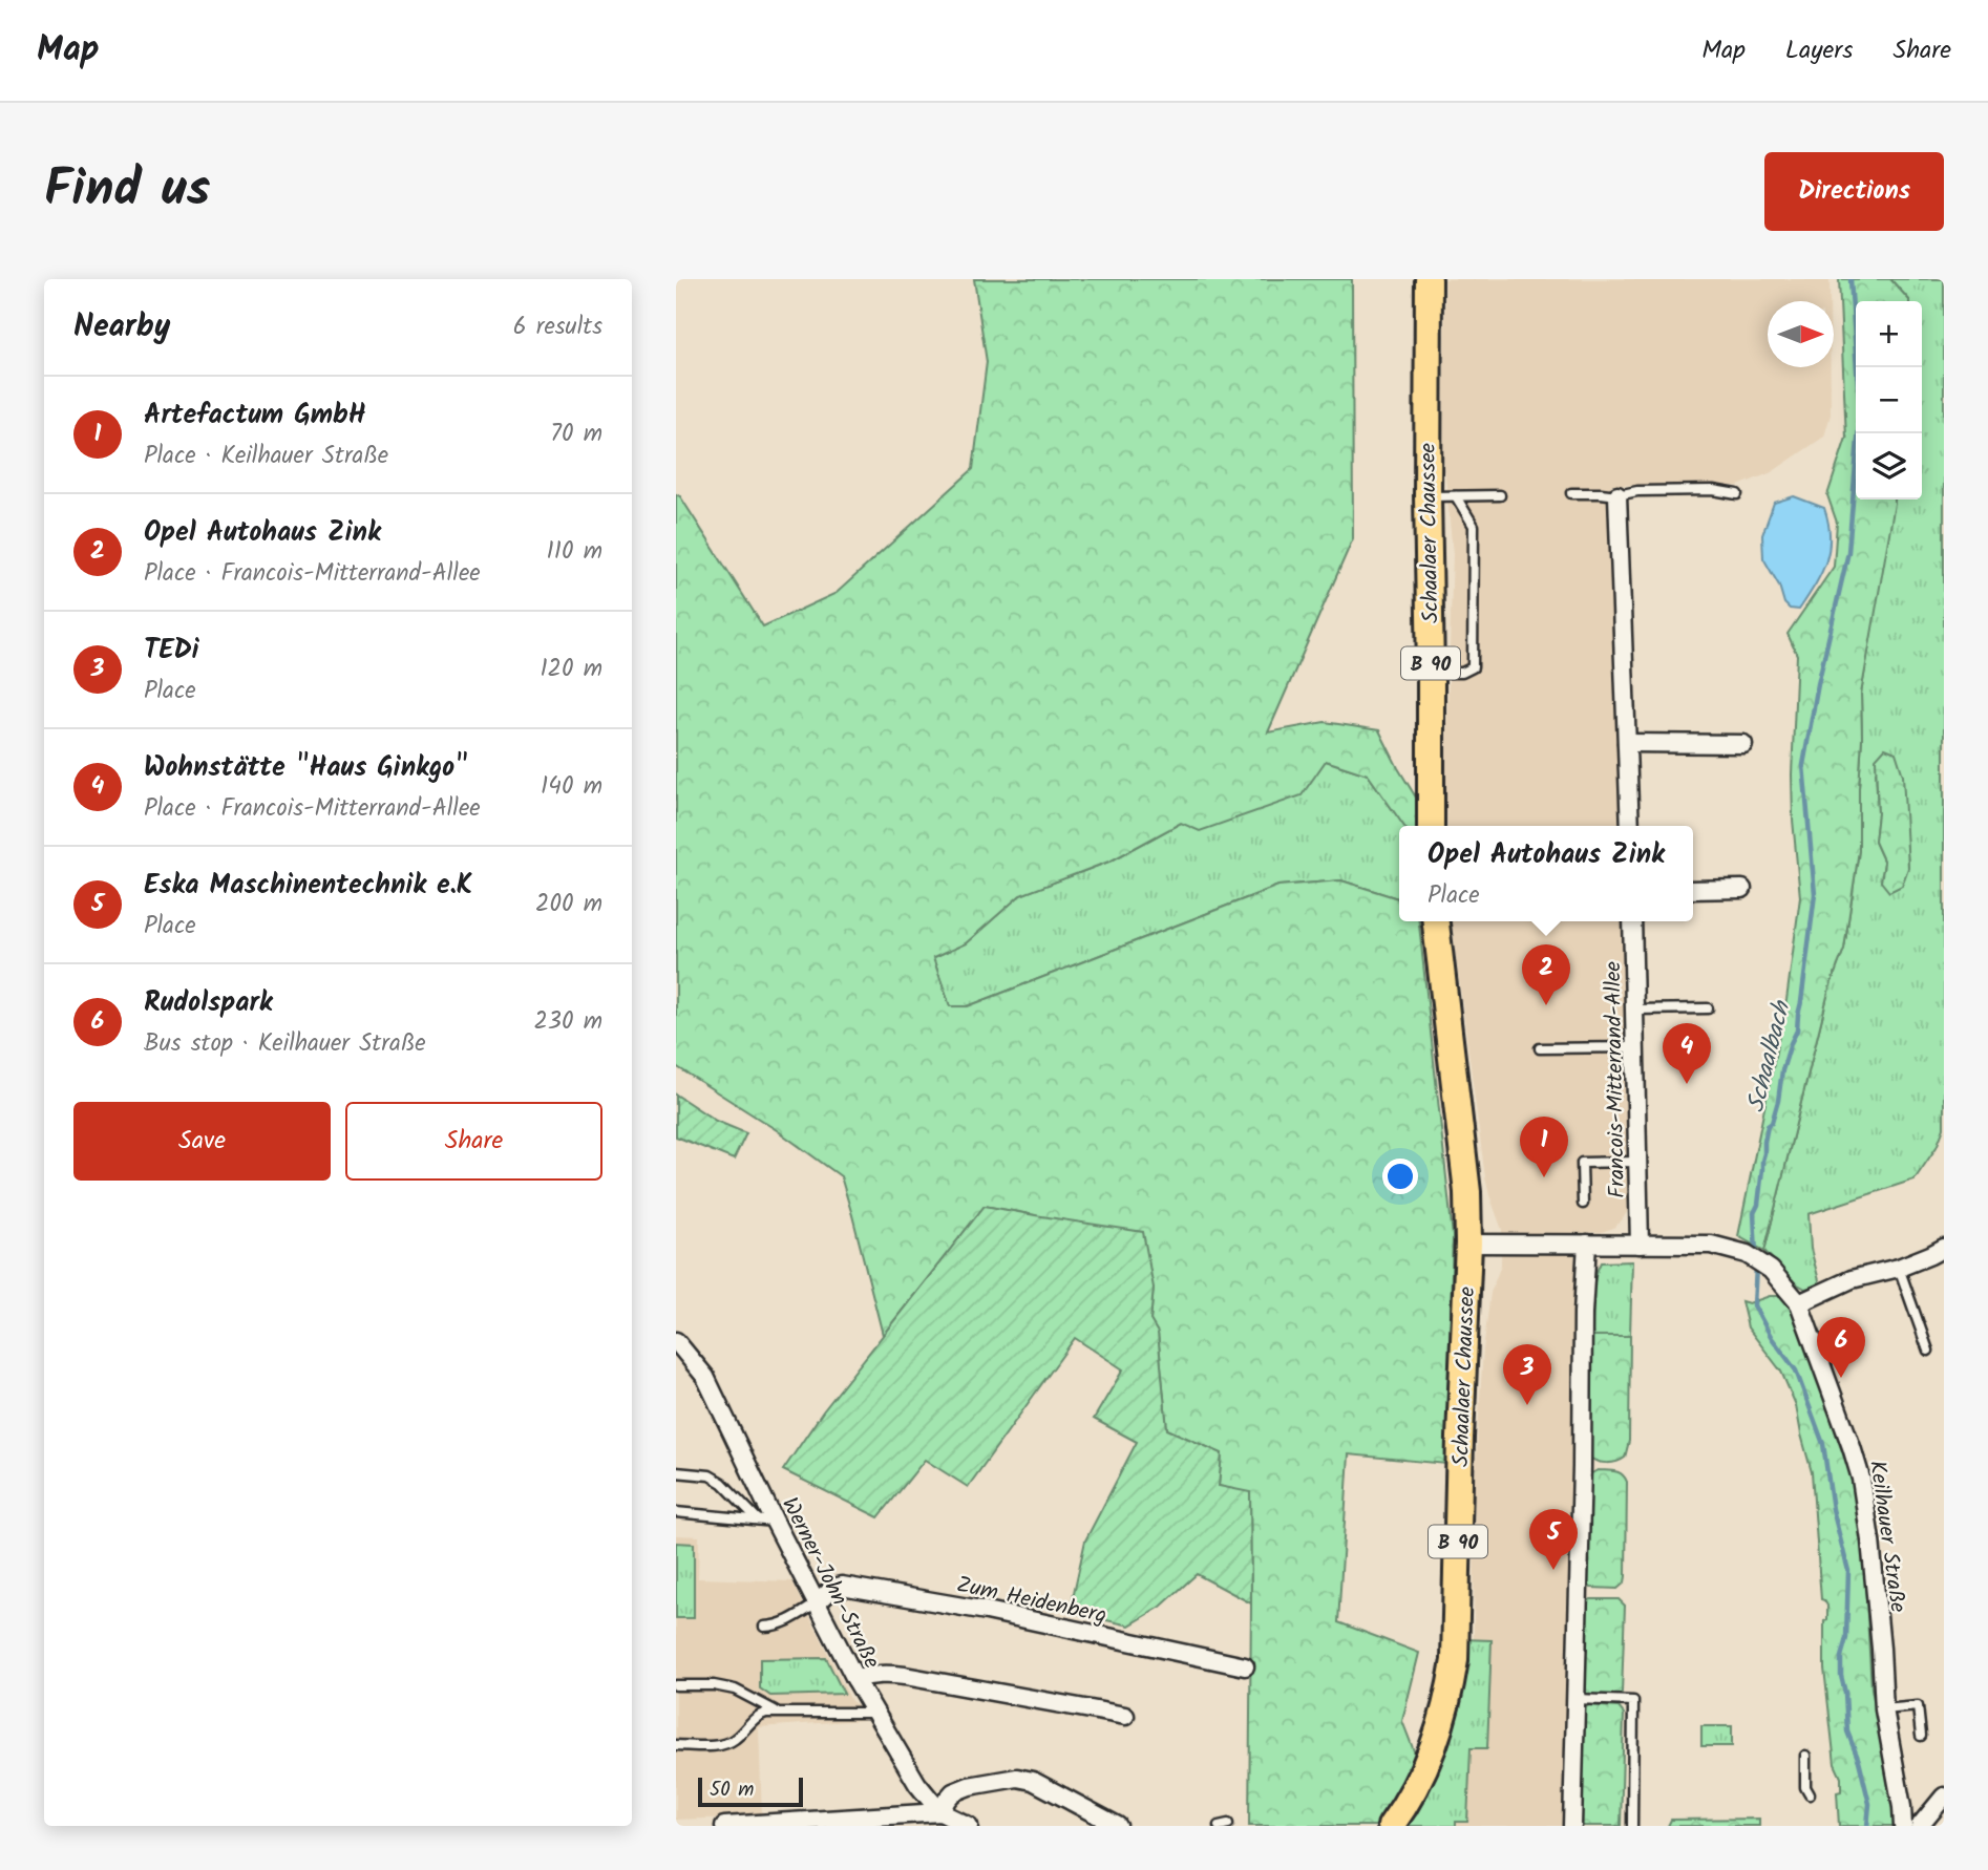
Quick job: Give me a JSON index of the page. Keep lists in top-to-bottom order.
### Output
{
  "streets": {
    "main road": ["Schaalaer Chaussee", "B 90"],
    "street": [
      "Francois-Mitterrand-Allee",
      "Keilhauer Straße",
      "Werner-John-Straße",
      "Zum Heidenberg"
    ]
  },
  "crossings": [
    ["Schaalaer Chaussee", "Keilhauer Straße"],
    ["Francois-Mitterrand-Allee", "Keilhauer Straße"],
    ["Werner-John-Straße", "Zum Heidenberg"]
  ],
  "water": ["Schaalbach"],
  "scale_bar": "50 m",
  "north": "right",
  "page": {
    "header": "Map",
    "nav": ["Map", "Layers", "Share"],
    "title": "Find us",
    "buttons": [
      "Directions",
      ["Save", "Share"]
    ],
    "heading": ["Nearby", "6 results"],
    "map_buttons": ["+", "−"],
    "list": [
      {
        "mark": "1",
        "name": "Artefactum GmbH",
        "note": "Place · Keilhauer Straße",
        "value": "70 m"
      },
      {
        "mark": "2",
        "name": "Opel Autohaus Zink",
        "note": "Place · Francois-Mitterrand-Allee",
        "value": "110 m"
      },
      {
        "mark": "3",
        "name": "TEDi",
        "note": "Place",
        "value": "120 m"
      },
      {
        "mark": "4",
        "name": "Wohnstätte \"Haus Ginkgo\"",
        "note": "Place · Francois-Mitterrand-Allee",
        "value": "140 m"
      },
      {
        "mark": "5",
        "name": "Eska Maschinentechnik e.K",
        "note": "Place",
        "value": "200 m"
      },
      {
        "mark": "6",
        "name": "Rudolspark",
        "note": "Bus stop · Keilhauer Straße",
        "value": "230 m"
      }
    ],
    "popup": ["Opel Autohaus Zink", "Place"],
    "pins": [
      "2",
      "4",
      "1",
      "6",
      "3",
      "5"
    ],
    "scale": "50 m"
  }
}
